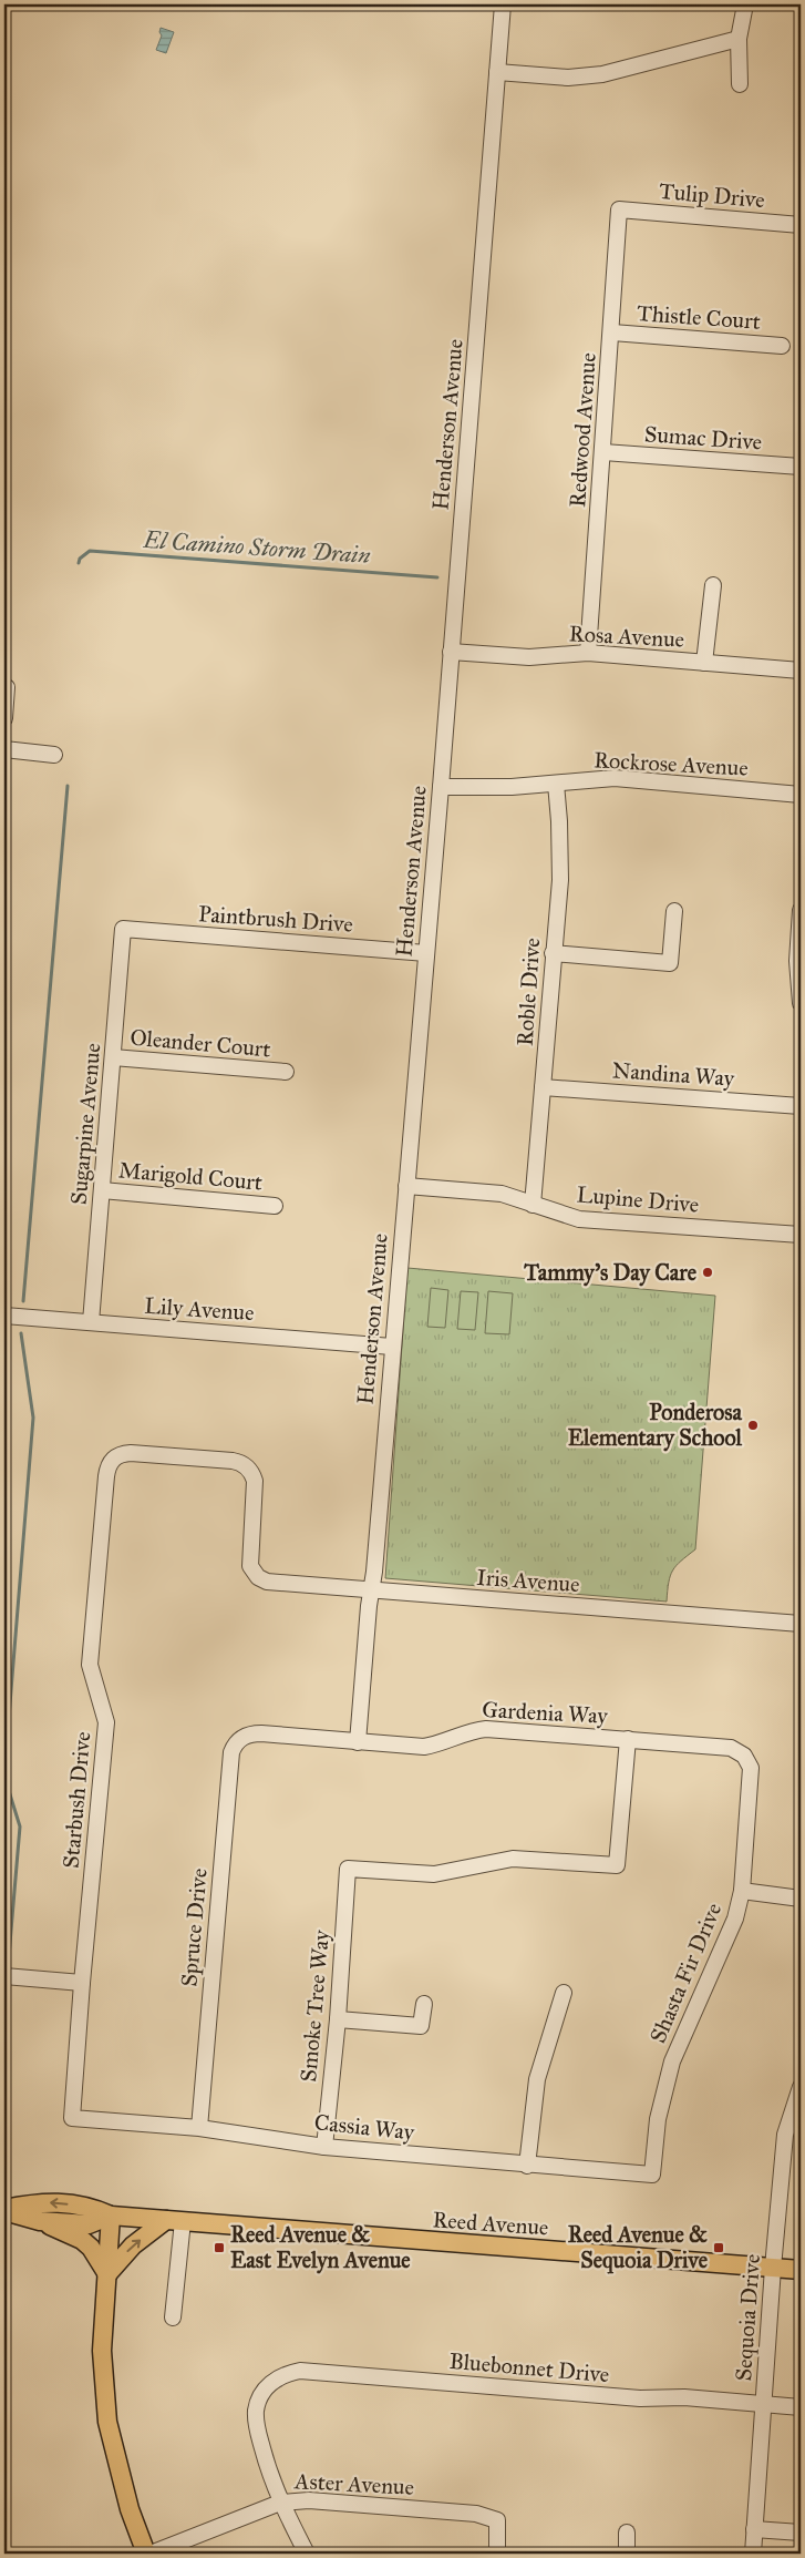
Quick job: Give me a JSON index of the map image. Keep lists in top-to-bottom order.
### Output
{
  "streets": {
    "main road": ["Reed Avenue"],
    "street": [
      "Tulip Drive",
      "Thistle Court",
      "Henderson Avenue",
      "Redwood Avenue",
      "Sumac Drive",
      "Rosa Avenue",
      "Rockrose Avenue",
      "Paintbrush Drive",
      "Roble Drive",
      "Oleander Court",
      "Nandina Way",
      "Sugarpine Avenue",
      "Marigold Court",
      "Lupine Drive",
      "Lily Avenue",
      "Iris Avenue",
      "Gardenia Way",
      "Starbush Drive",
      "Spruce Drive",
      "Shasta Fir Drive",
      "Smoke Tree Way",
      "Cassia Way",
      "Sequoia Drive",
      "Bluebonnet Drive",
      "Aster Avenue"
    ]
  },
  "crossings": [
    ["Tulip Drive", "Redwood Avenue"],
    ["Thistle Court", "Redwood Avenue"],
    ["Henderson Avenue", "Rosa Avenue"],
    ["Henderson Avenue", "Rockrose Avenue"],
    ["Henderson Avenue", "Paintbrush Drive"],
    ["Henderson Avenue", "Lupine Drive"],
    ["Henderson Avenue", "Lily Avenue"],
    ["Henderson Avenue", "Iris Avenue"],
    ["Henderson Avenue", "Gardenia Way"],
    ["Redwood Avenue", "Sumac Drive"],
    ["Redwood Avenue", "Rosa Avenue"],
    ["Rockrose Avenue", "Roble Drive"],
    ["Paintbrush Drive", "Sugarpine Avenue"],
    ["Roble Drive", "Nandina Way"],
    ["Roble Drive", "Lupine Drive"],
    ["Oleander Court", "Sugarpine Avenue"],
    ["Sugarpine Avenue", "Marigold Court"],
    ["Sugarpine Avenue", "Lily Avenue"],
    ["Iris Avenue", "Starbush Drive"],
    ["Gardenia Way", "Spruce Drive"],
    ["Gardenia Way", "Shasta Fir Drive"],
    ["Gardenia Way", "Smoke Tree Way"],
    ["Starbush Drive", "Cassia Way"],
    ["Spruce Drive", "Cassia Way"],
    ["Shasta Fir Drive", "Cassia Way"],
    ["Smoke Tree Way", "Cassia Way"],
    ["Reed Avenue", "Sequoia Drive"],
    ["Sequoia Drive", "Bluebonnet Drive"],
    ["Bluebonnet Drive", "Aster Avenue"]
  ],
  "water": ["El Camino Storm Drain"],
  "places": {
    "other": ["Tammy's Day Care", "Ponderosa Elementary School"],
    "transit": ["Reed Avenue & East Evelyn Avenue", "Reed Avenue & Sequoia Drive"]
  }
}
